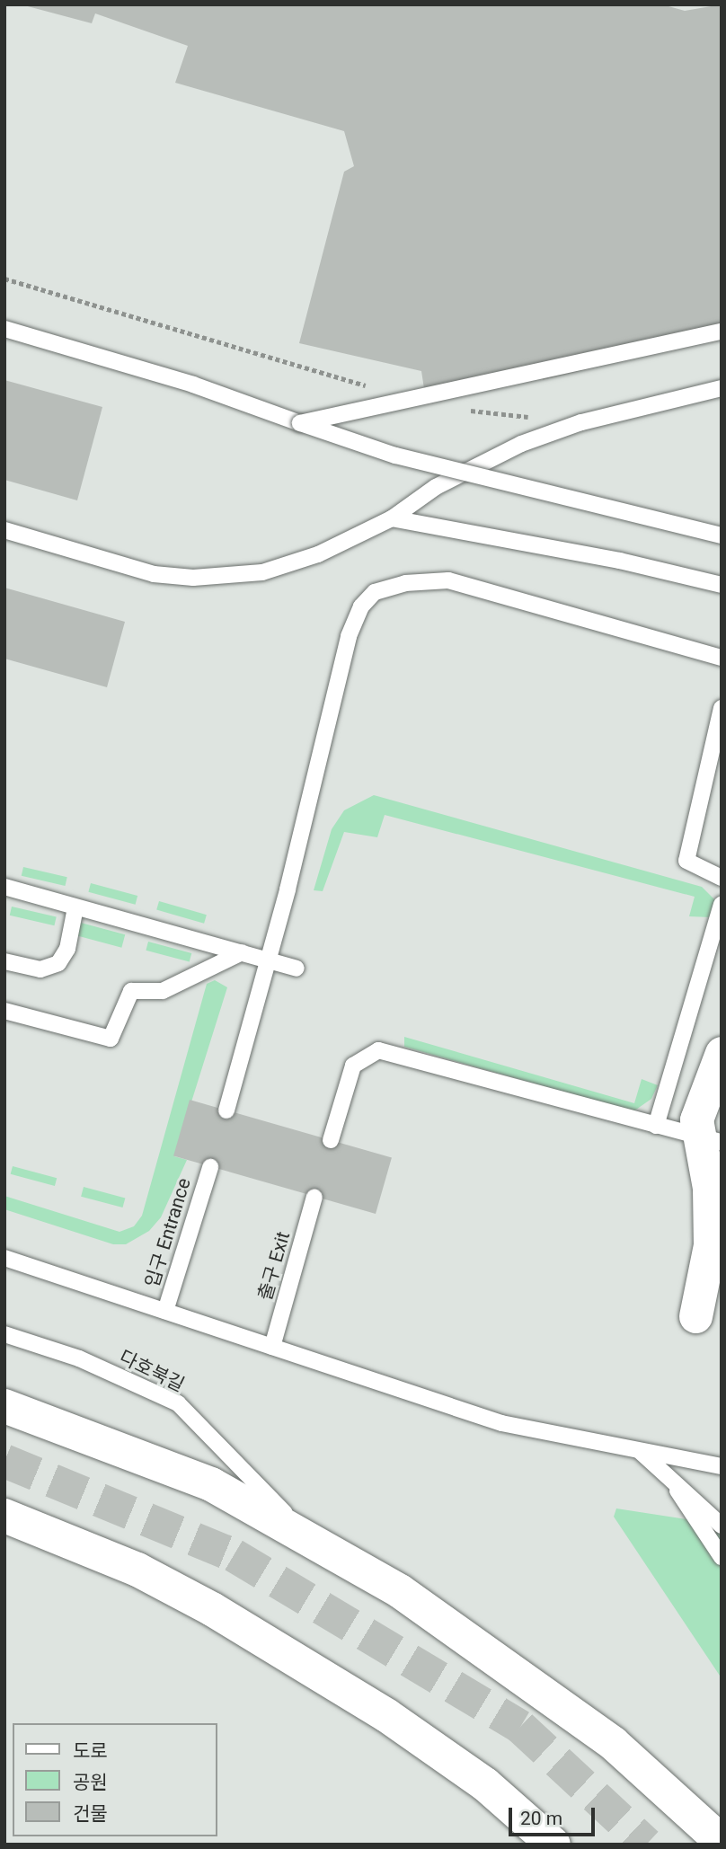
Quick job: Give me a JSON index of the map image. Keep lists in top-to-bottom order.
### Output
{
  "streets": {
    "lane": ["입구 Entrance", "출구 Exit", "다호북길"]
  },
  "legend": ["도로", "공원", "건물"],
  "scale_bar": "20 m"
}
